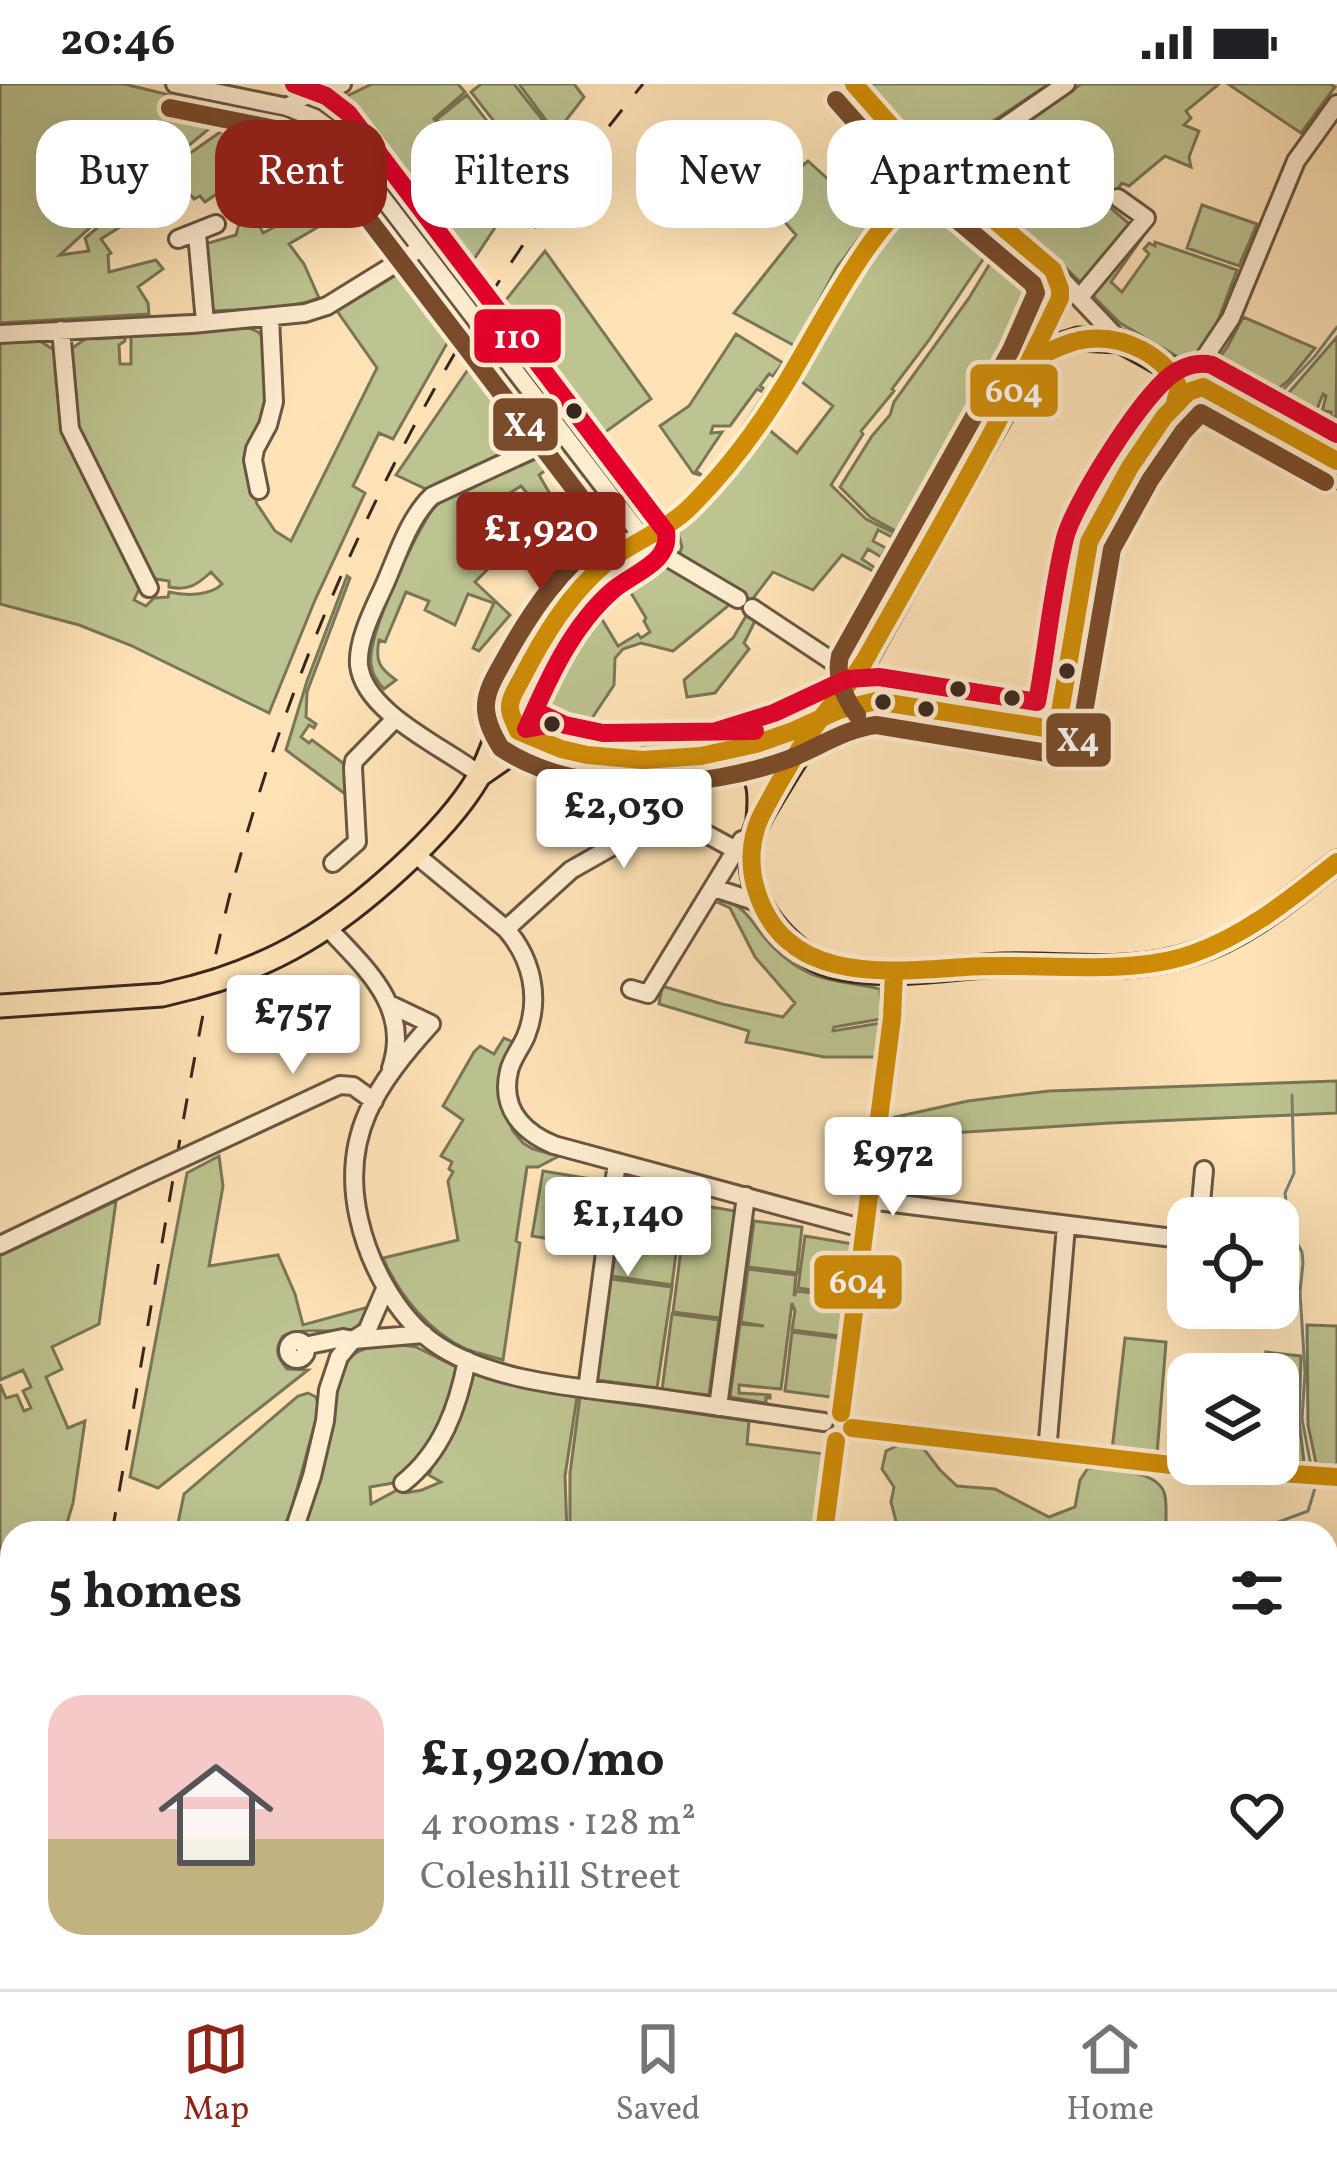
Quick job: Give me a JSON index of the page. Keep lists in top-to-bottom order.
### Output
{
  "lines": ["transit line 604", "transit line 110", "transit line X4"],
  "page": {
    "status": "20:46",
    "chip": [
      "Buy",
      "Rent",
      "Filters",
      "New",
      "Apartment"
    ],
    "price": [
      "£1,920",
      "£2,030",
      "£757",
      "£972",
      "£1,140"
    ],
    "heading": "5 homes",
    "list": [
      {
        "name": "£1,920/mo",
        "note": "4 rooms · 128 m² · Coleshill Street"
      }
    ],
    "tabs": ["Map", "Saved", "Home"]
  }
}
